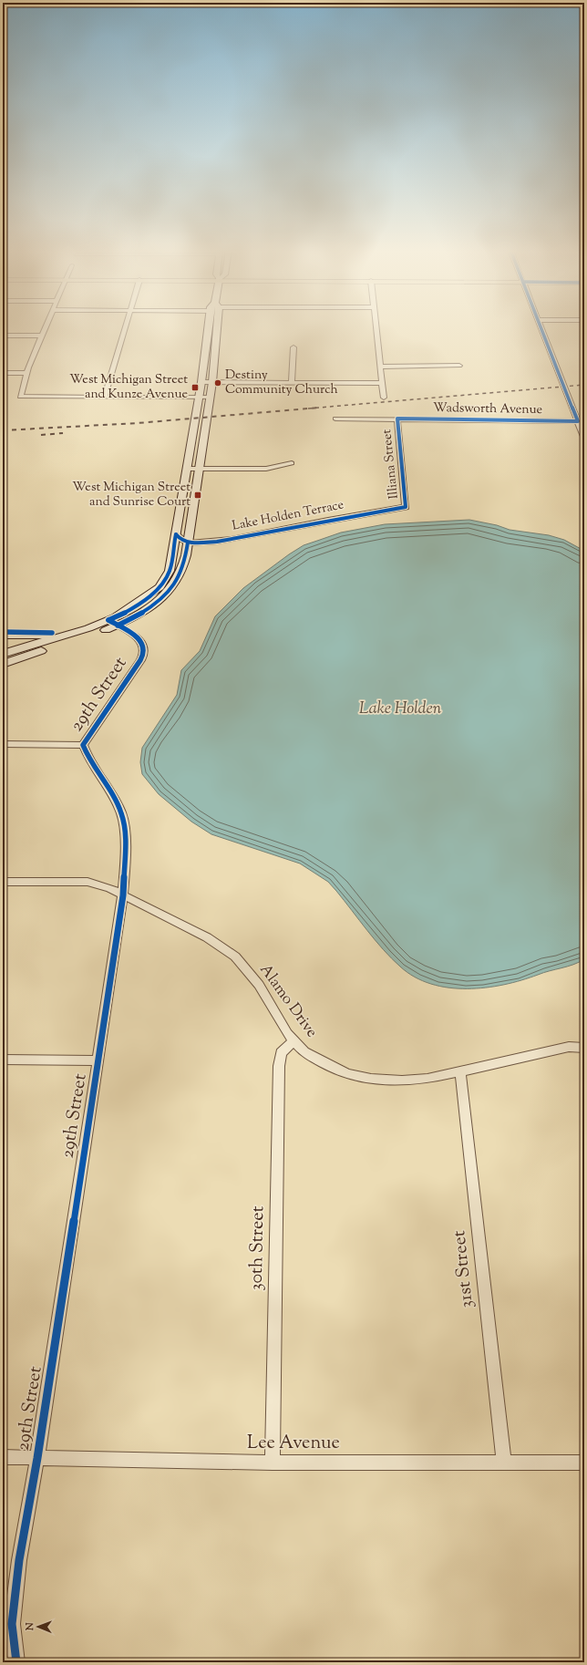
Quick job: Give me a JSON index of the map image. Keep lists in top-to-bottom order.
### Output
{
  "streets": {
    "street": [
      "Wadsworth Avenue",
      "Illiana Street",
      "Lake Holden Terrace",
      "29th Street",
      "Alamo Drive",
      "30th Street",
      "31st Street",
      "Lee Avenue"
    ]
  },
  "crossings": [
    ["Wadsworth Avenue", "Illiana Street"],
    ["Illiana Street", "Lake Holden Terrace"],
    ["29th Street", "Alamo Drive"],
    ["29th Street", "Lee Avenue"],
    ["Alamo Drive", "30th Street"],
    ["Alamo Drive", "31st Street"],
    ["30th Street", "Lee Avenue"],
    ["31st Street", "Lee Avenue"]
  ],
  "water": ["Lake Holden"],
  "places": {
    "other": ["Destiny Community Church"],
    "transit": ["West Michigan Street and Kunze Avenue", "West Michigan Street and Sunrise Court"]
  },
  "north": "left"
}
